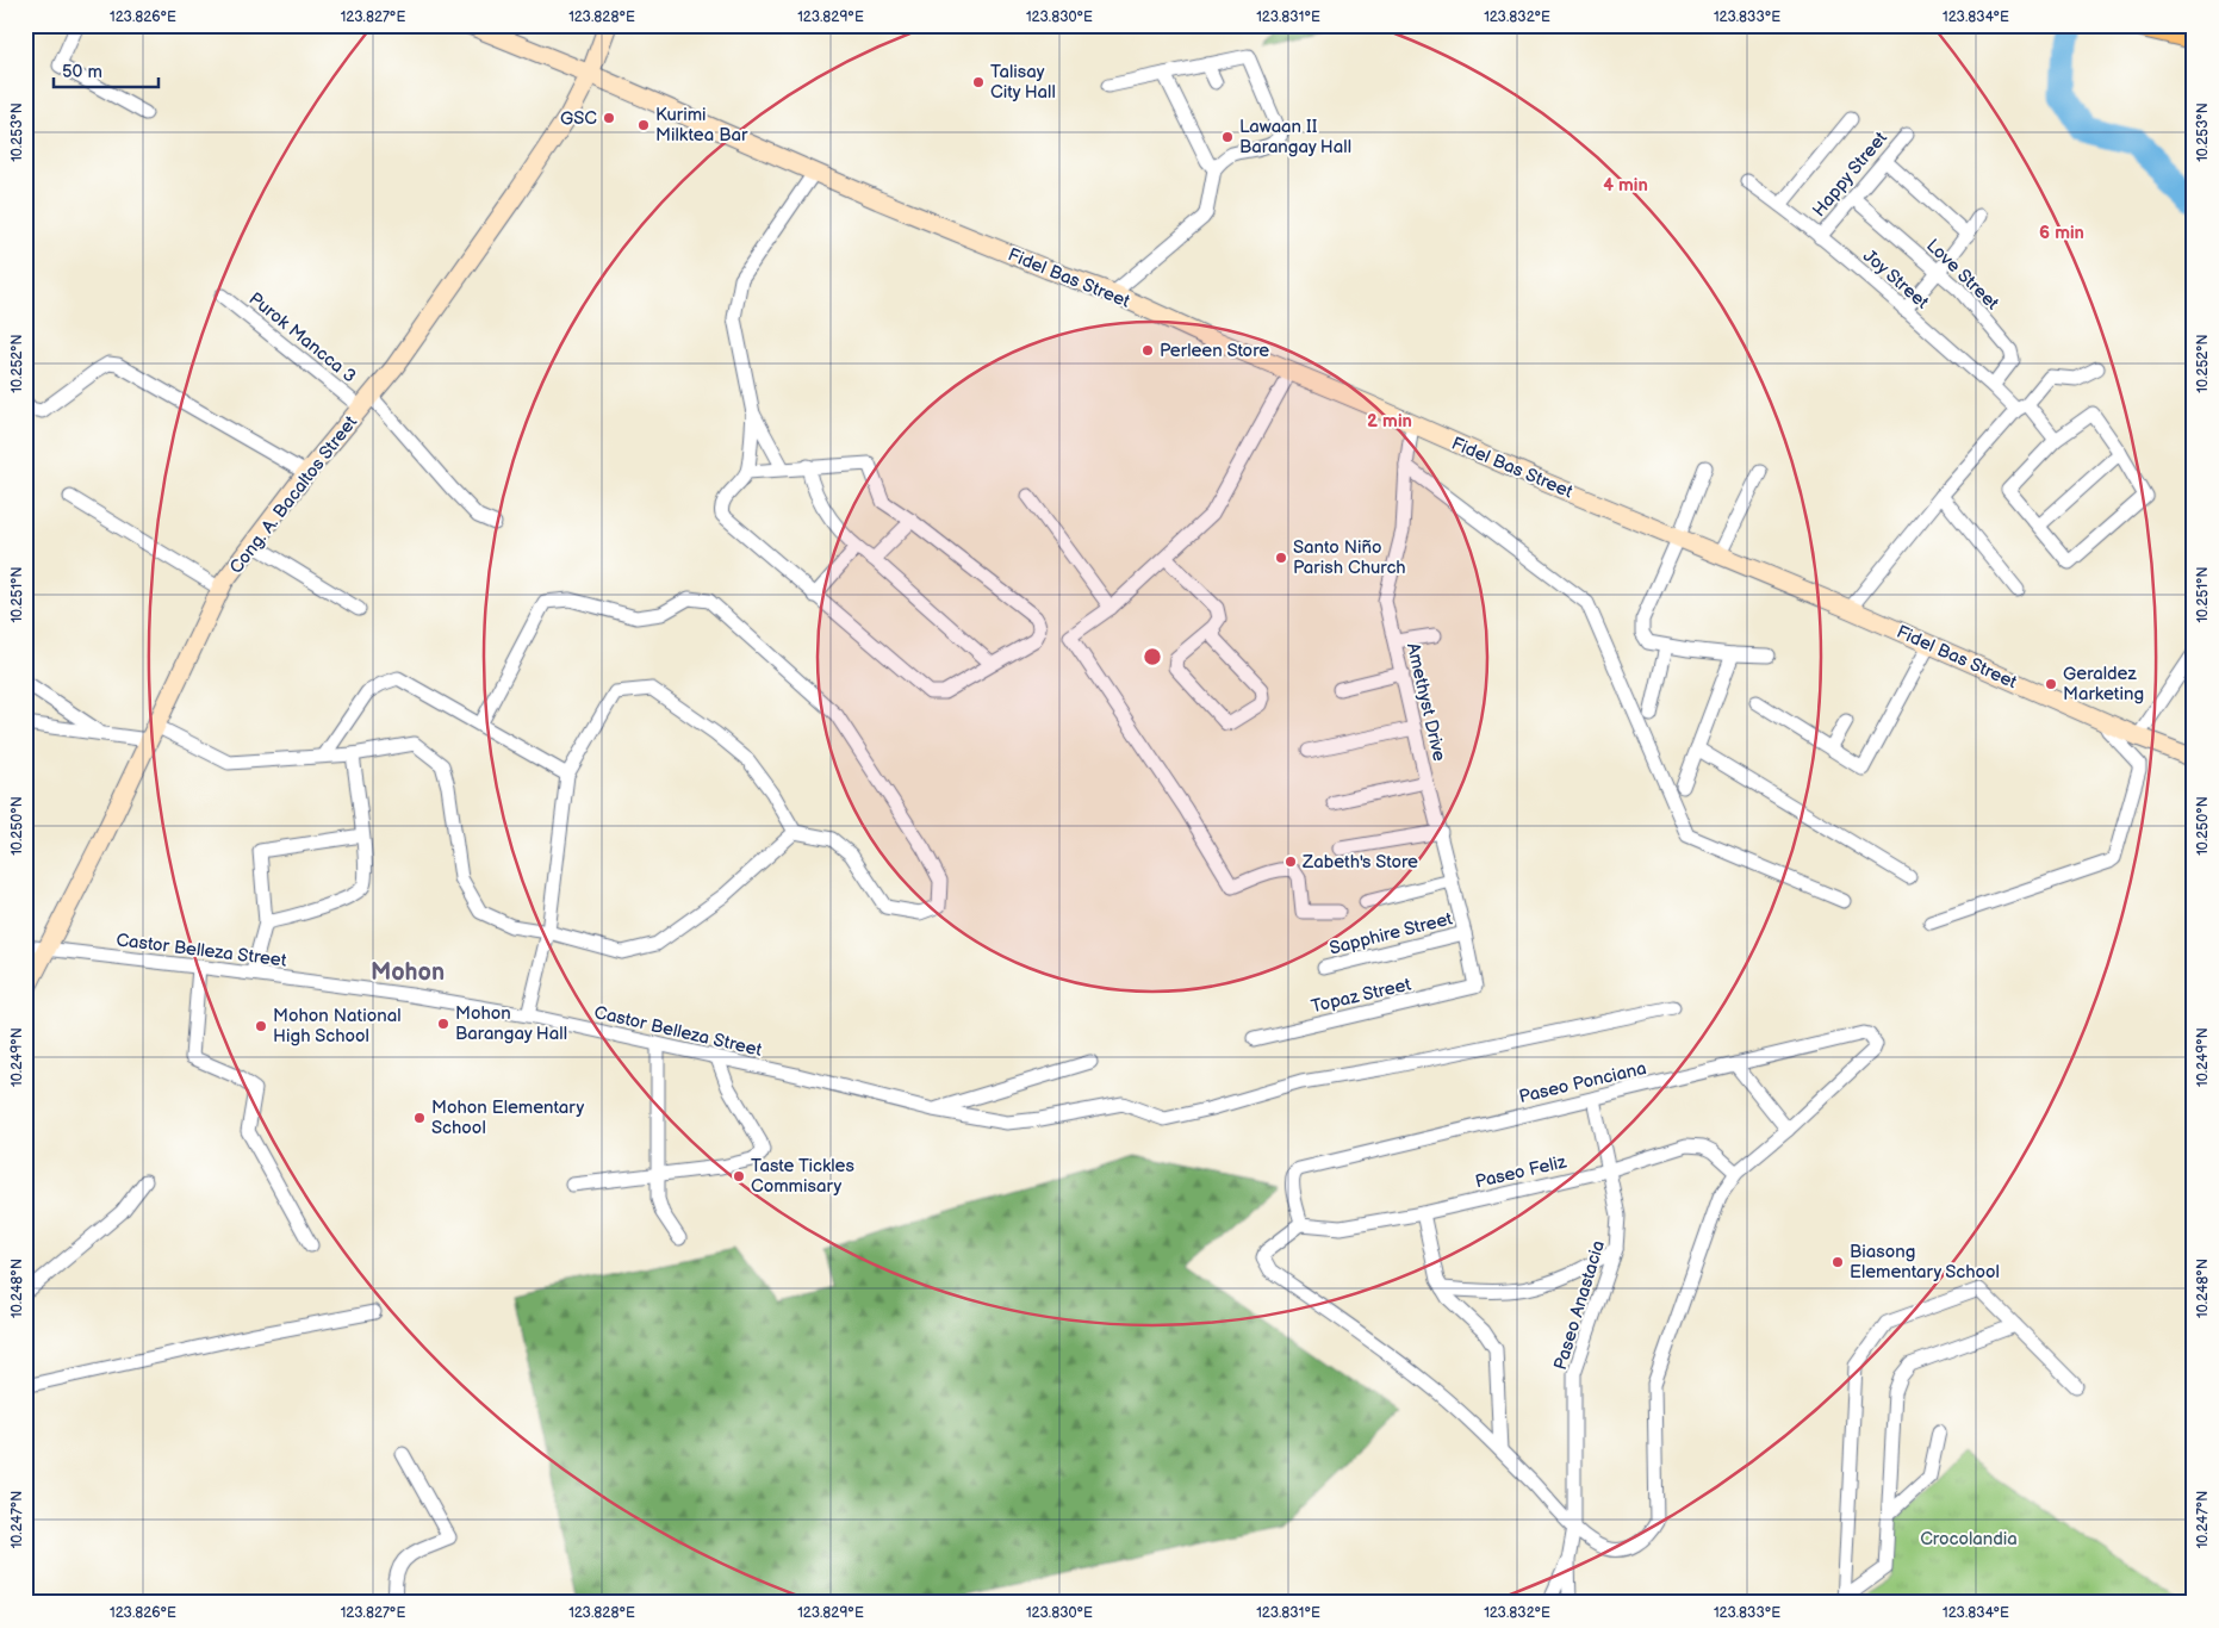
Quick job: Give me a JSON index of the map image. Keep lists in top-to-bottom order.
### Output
{
  "streets": {
    "street": [
      "Happy Street",
      "Love Street",
      "Fidel Bas Street",
      "Joy Street",
      "Purok Mancca 3",
      "Cong. A. Bacaltos Street",
      "Amethyst Drive",
      "Sapphire Street",
      "Castor Belleza Street",
      "Topaz Street",
      "Paseo Ponciana",
      "Paseo Feliz",
      "Paseo Anastacia"
    ]
  },
  "crossings": [
    ["Happy Street", "Love Street"],
    ["Happy Street", "Joy Street"],
    ["Love Street", "Joy Street"],
    ["Fidel Bas Street", "Cong. A. Bacaltos Street"],
    ["Fidel Bas Street", "Amethyst Drive"],
    ["Purok Mancca 3", "Cong. A. Bacaltos Street"],
    ["Cong. A. Bacaltos Street", "Castor Belleza Street"],
    ["Amethyst Drive", "Sapphire Street"],
    ["Amethyst Drive", "Topaz Street"],
    ["Paseo Ponciana", "Paseo Feliz"],
    ["Paseo Ponciana", "Paseo Anastacia"],
    ["Paseo Feliz", "Paseo Anastacia"]
  ],
  "districts": ["Mohon"],
  "parks": ["Crocolandia"],
  "places": [
    "Talisay City Hall",
    "GSC",
    "Kurimi Milktea Bar",
    "Lawaan II Barangay Hall",
    "Perleen Store",
    "Santo Niño Parish Church",
    "Geraldez Marketing",
    "Zabeth's Store",
    "Mohon Barangay Hall",
    "Mohon National High School",
    "Mohon Elementary School",
    "Taste Tickles Commisary",
    "Biasong Elementary School"
  ],
  "scale_bar": "50 m",
  "coordinates": [
    "123.826°E",
    "123.827°E",
    "123.828°E",
    "123.829°E",
    "123.830°E",
    "123.831°E",
    "123.832°E",
    "123.833°E",
    "123.834°E",
    "10.253°N",
    "10.252°N",
    "10.251°N",
    "10.250°N",
    "10.249°N",
    "10.248°N",
    "10.247°N"
  ],
  "rings": ["4 min", "6 min", "2 min"]
}
